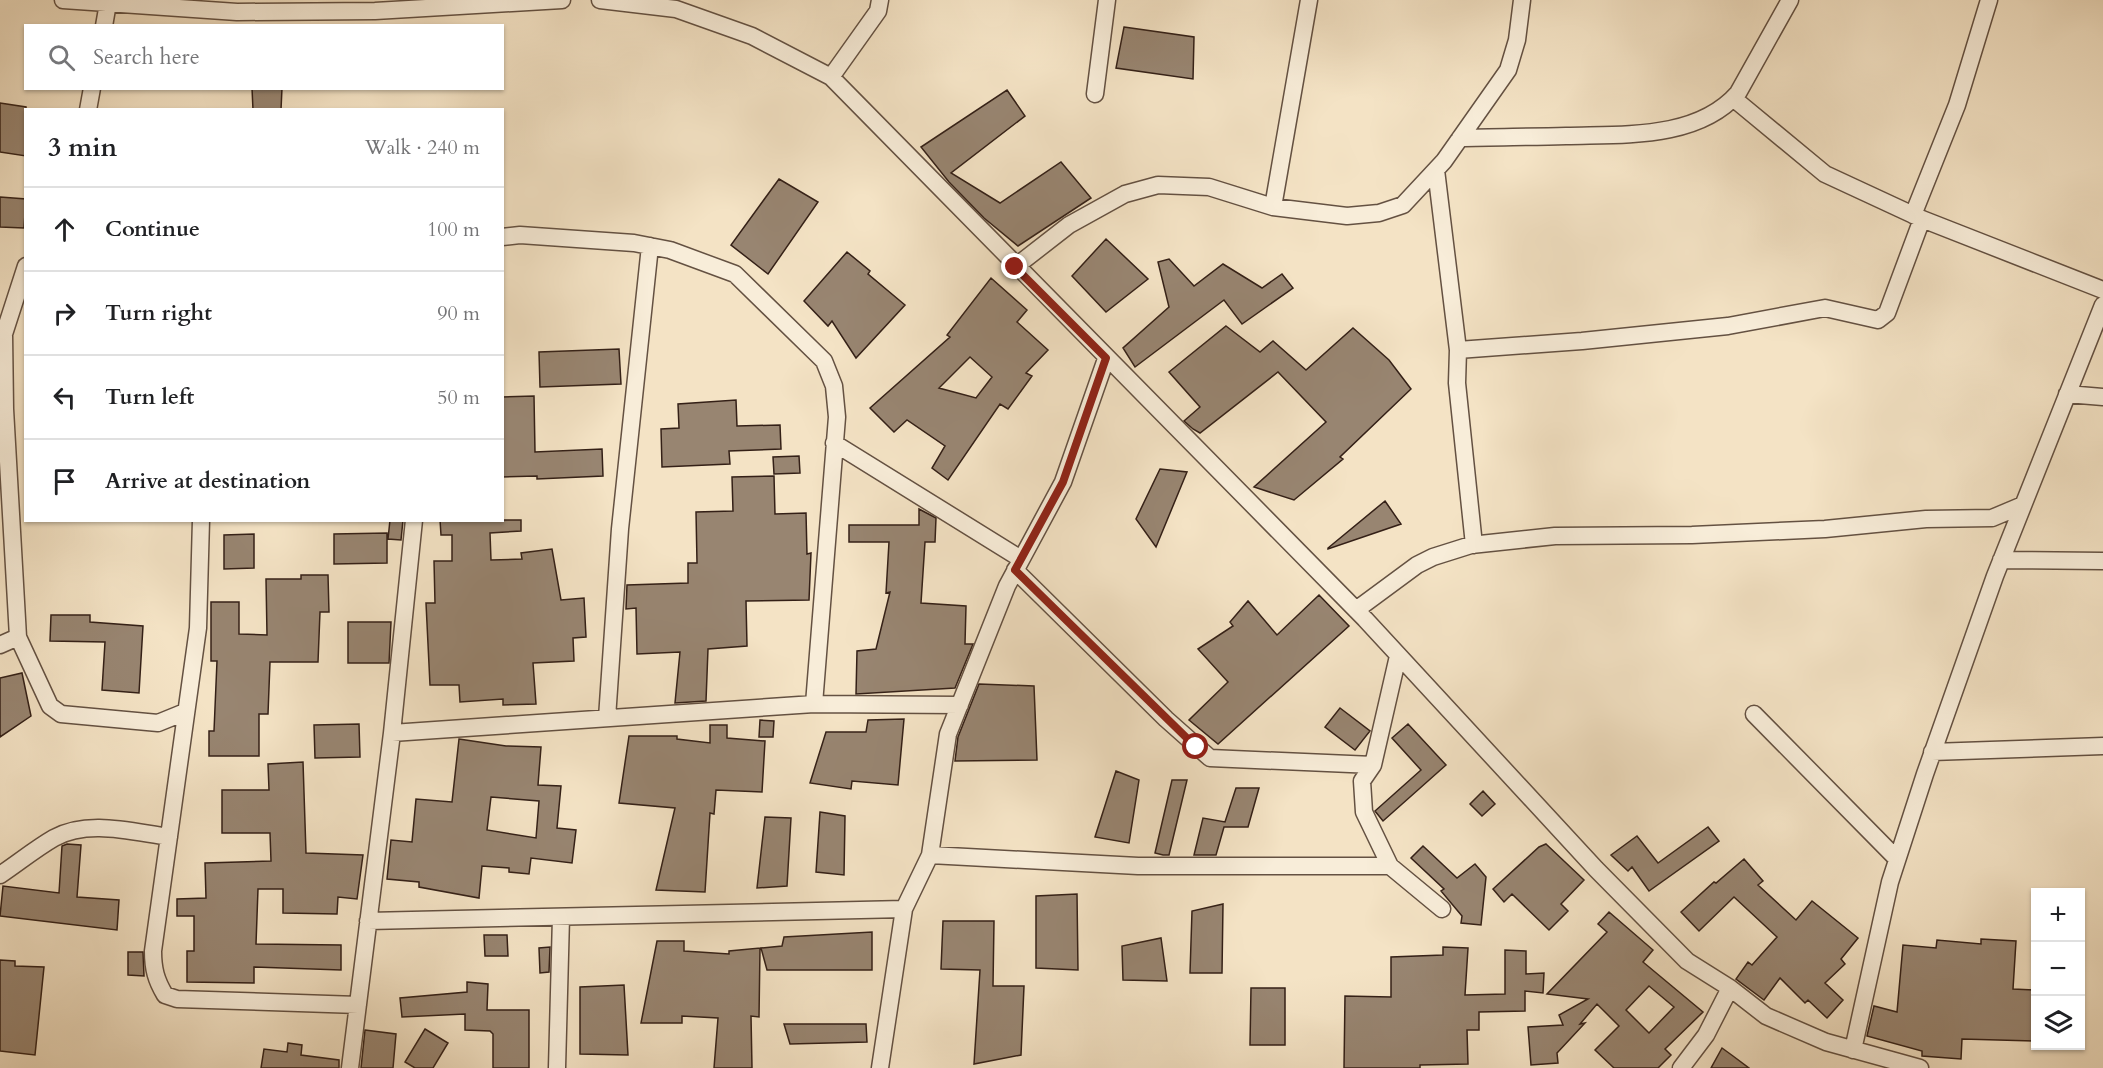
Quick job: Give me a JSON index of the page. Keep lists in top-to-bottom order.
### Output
{
  "page": {
    "search": "Search here",
    "heading": ["3 min", "Walk · 240 m"],
    "list": [
      ["Continue", "100 m"],
      ["Turn right", "90 m"],
      ["Turn left", "50 m"],
      "Arrive at destination"
    ],
    "map_buttons": ["+", "−"]
  }
}
